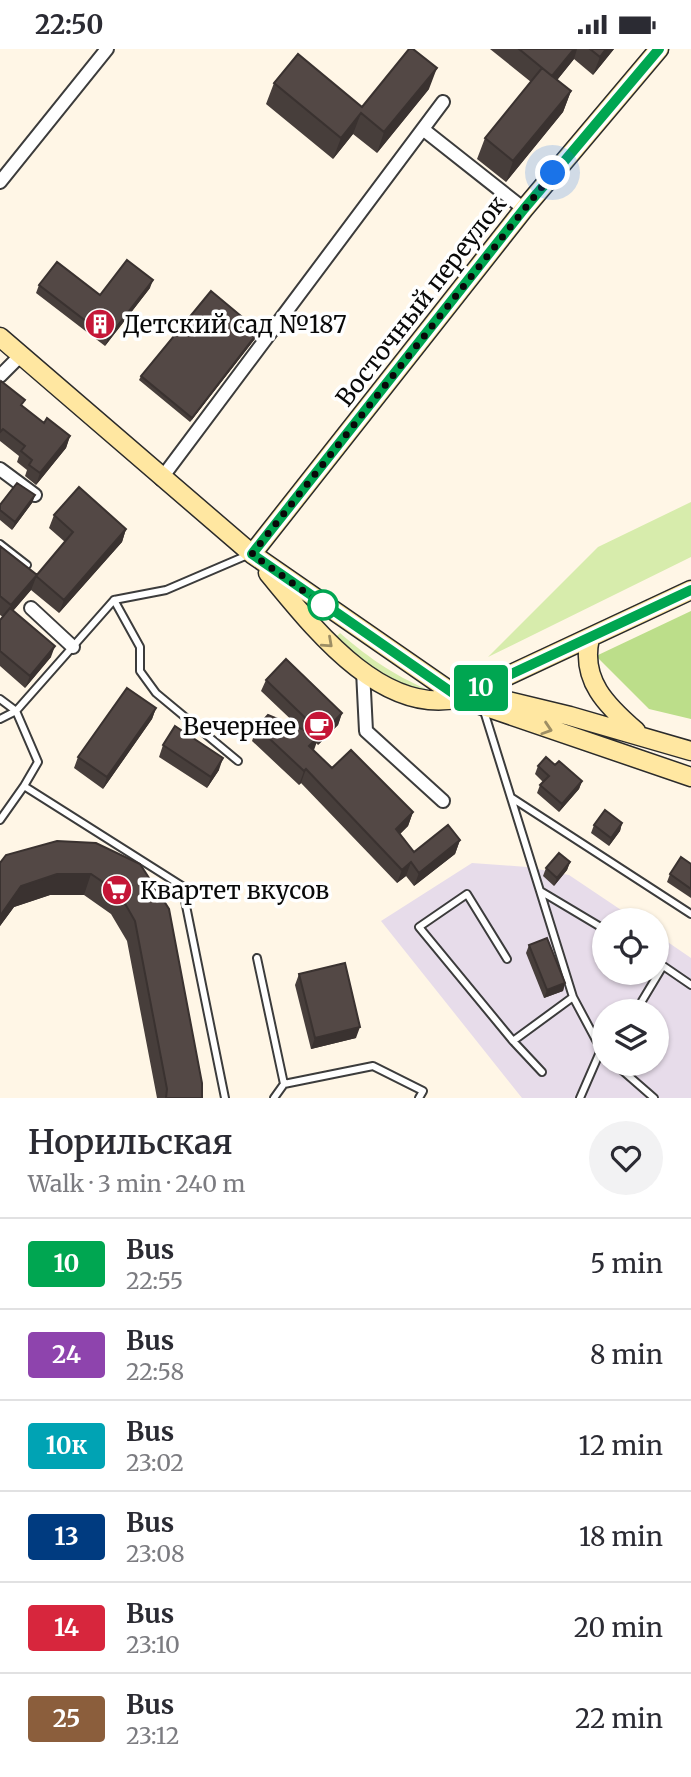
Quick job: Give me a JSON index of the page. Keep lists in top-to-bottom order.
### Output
{
  "streets": {
    "main road": ["Восточный переулок"]
  },
  "places": {
    "building": ["Детский сад №187"],
    "cafe": ["Вечернее"],
    "supermarket": ["Квартет вкусов"]
  },
  "lines": ["bus line 10"],
  "page": {
    "status": "22:50",
    "on_map": "10",
    "heading": ["Норильская", "Walk · 3 min · 240 m"],
    "list": [
      {
        "mark": "10",
        "name": "Bus",
        "note": "22:55",
        "value": "5 min"
      },
      {
        "mark": "24",
        "name": "Bus",
        "note": "22:58",
        "value": "8 min"
      },
      {
        "mark": "10к",
        "name": "Bus",
        "note": "23:02",
        "value": "12 min"
      },
      {
        "mark": "13",
        "name": "Bus",
        "note": "23:08",
        "value": "18 min"
      },
      {
        "mark": "14",
        "name": "Bus",
        "note": "23:10",
        "value": "20 min"
      },
      {
        "mark": "25",
        "name": "Bus",
        "note": "23:12",
        "value": "22 min"
      }
    ]
  }
}
